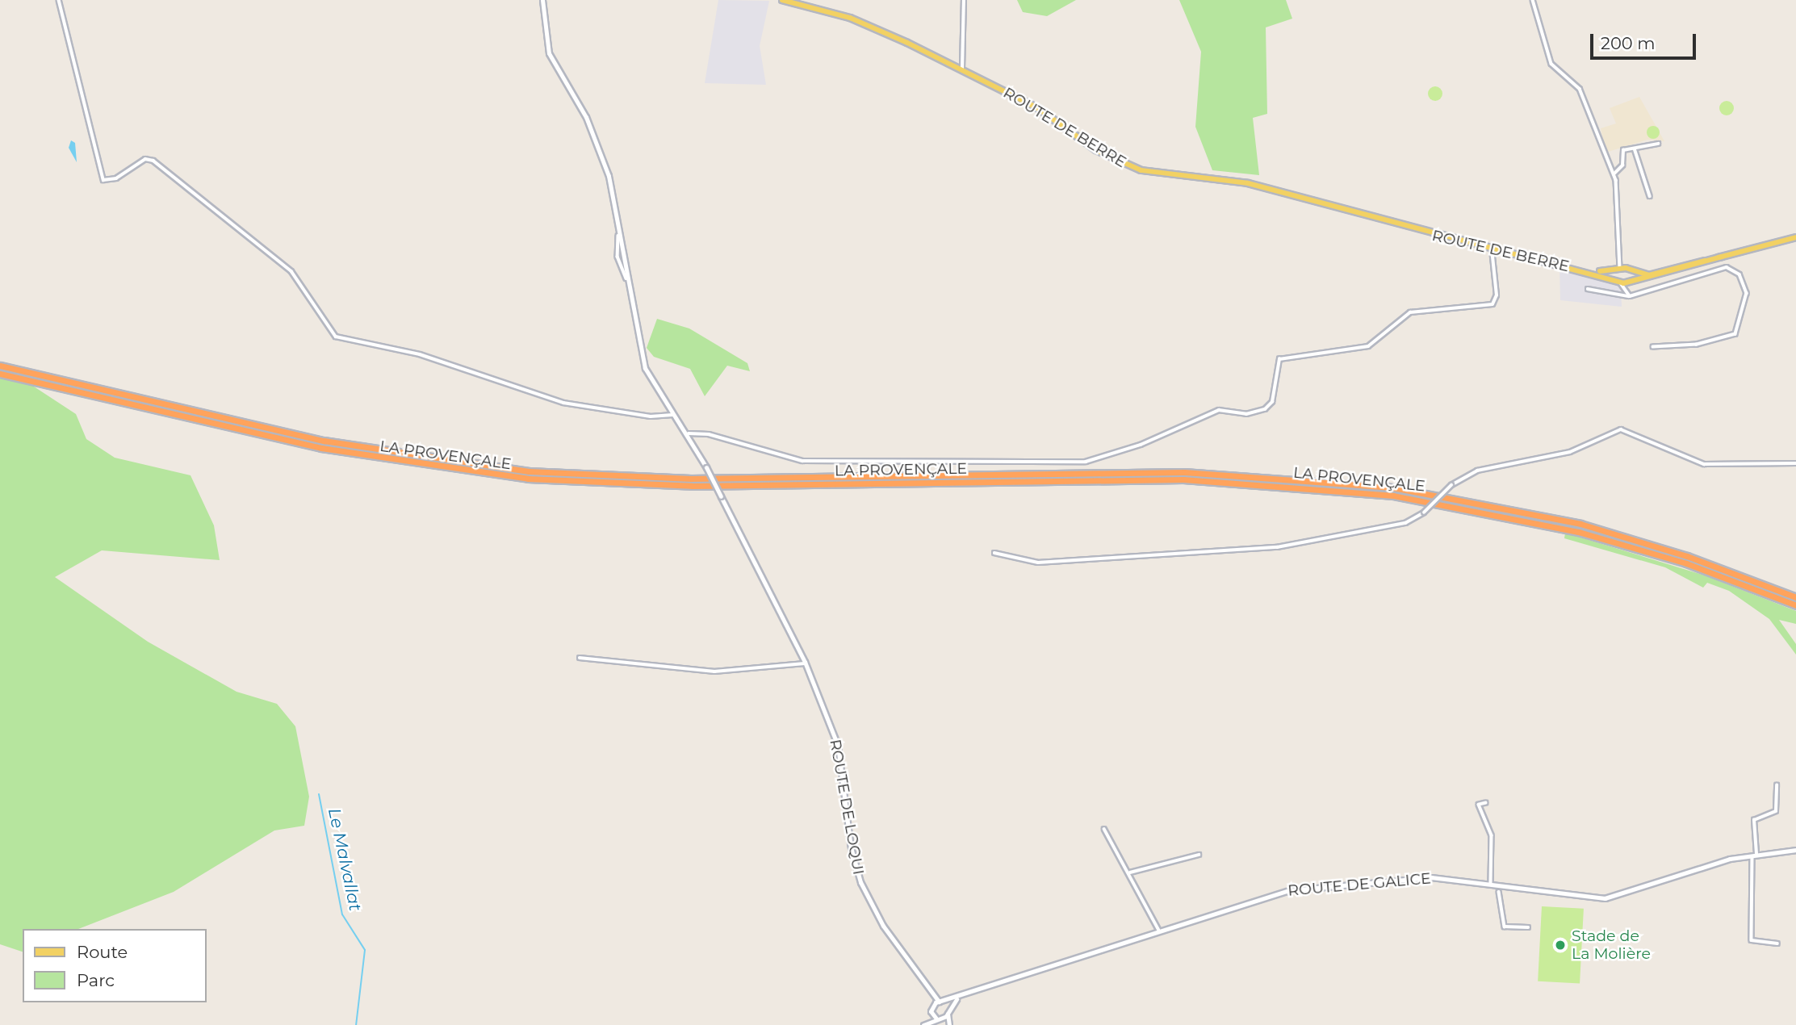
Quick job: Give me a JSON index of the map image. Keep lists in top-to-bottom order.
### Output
{
  "streets": {
    "highway": ["LA PROVENÇALE"],
    "main road": ["ROUTE DE BERRE"],
    "street": ["ROUTE DE LOQUI", "ROUTE DE GALICE"]
  },
  "crossings": [
    ["ROUTE DE LOQUI", "ROUTE DE GALICE"]
  ],
  "water": ["Le Malvallat"],
  "places": ["Stade de La Molière"],
  "legend": ["Route", "Parc"],
  "scale_bar": "200 m"
}
